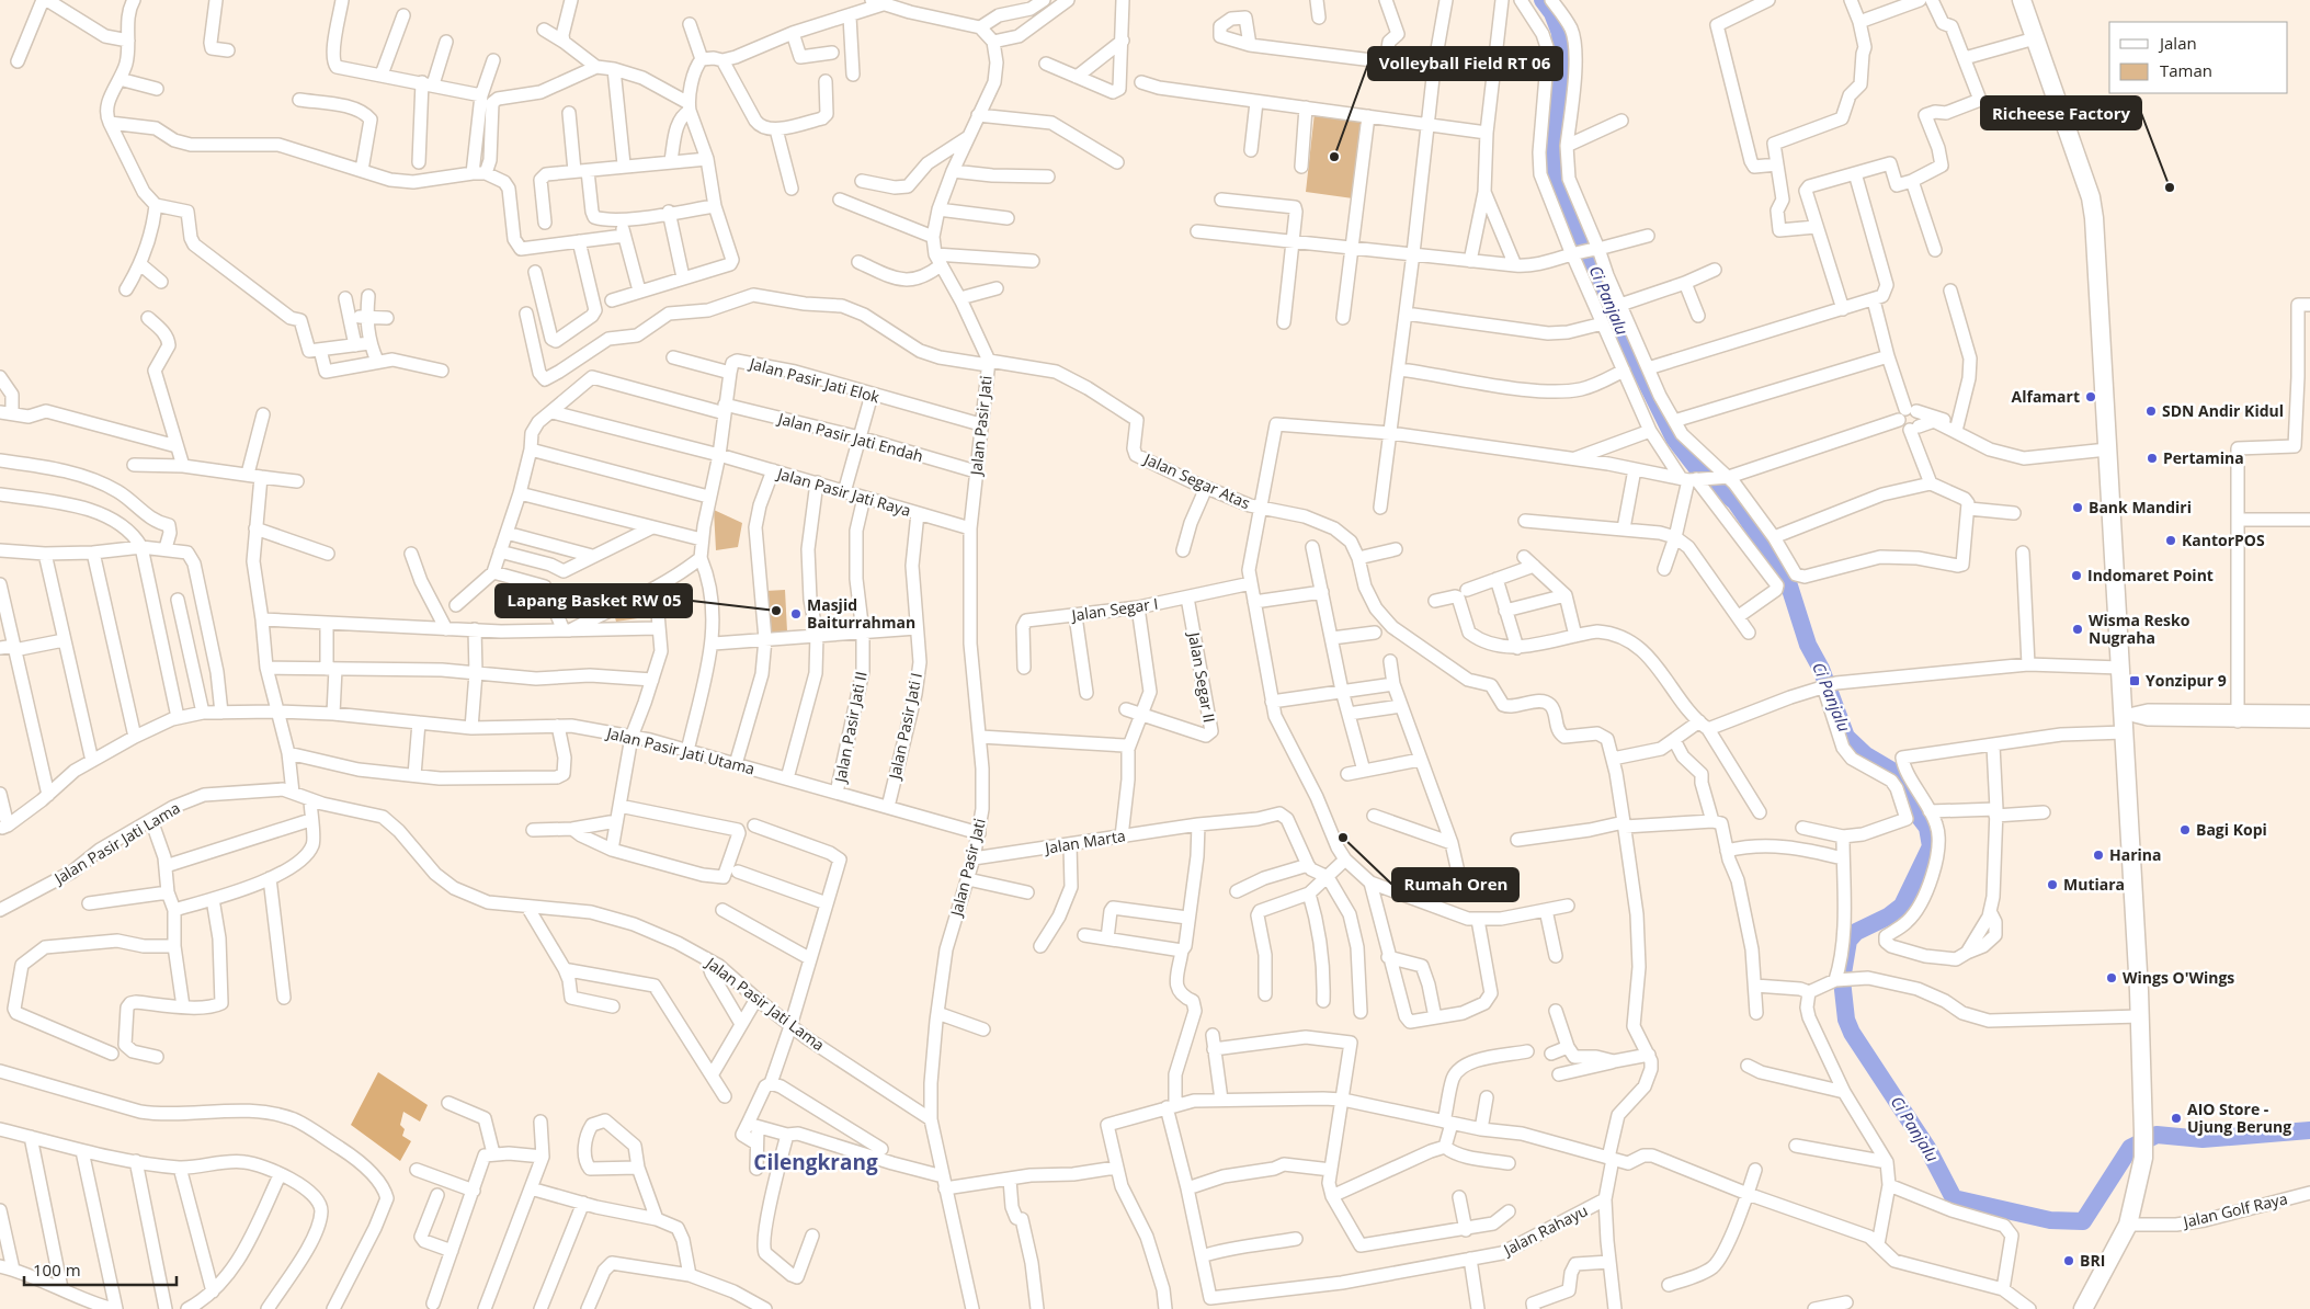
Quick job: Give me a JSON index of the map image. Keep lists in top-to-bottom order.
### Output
{
  "streets": {
    "street": [
      "Jalan Pasir Jati Elok",
      "Jalan Pasir Jati",
      "Jalan Pasir Jati Endah",
      "Jalan Segar Atas",
      "Jalan Pasir Jati Raya",
      "Jalan Segar I",
      "Jalan Segar II",
      "Jalan Pasir Jati I",
      "Jalan Pasir Jati II",
      "Jalan Pasir Jati Utama",
      "Jalan Marta",
      "Jalan Pasir Jati Lama",
      "Jalan Golf Raya",
      "Jalan Rahayu"
    ]
  },
  "crossings": [
    ["Jalan Pasir Jati Elok", "Jalan Pasir Jati"],
    ["Jalan Pasir Jati Elok", "Jalan Pasir Jati Endah"],
    ["Jalan Pasir Jati Elok", "Jalan Pasir Jati Raya"],
    ["Jalan Pasir Jati", "Jalan Pasir Jati Endah"],
    ["Jalan Pasir Jati", "Jalan Segar Atas"],
    ["Jalan Pasir Jati", "Jalan Pasir Jati Raya"],
    ["Jalan Pasir Jati", "Jalan Pasir Jati Utama"],
    ["Jalan Pasir Jati", "Jalan Marta"],
    ["Jalan Pasir Jati Endah", "Jalan Pasir Jati Raya"],
    ["Jalan Pasir Jati Raya", "Jalan Pasir Jati I"],
    ["Jalan Pasir Jati Raya", "Jalan Pasir Jati II"],
    ["Jalan Segar I", "Jalan Segar II"],
    ["Jalan Pasir Jati I", "Jalan Pasir Jati Utama"],
    ["Jalan Pasir Jati II", "Jalan Pasir Jati Utama"]
  ],
  "districts": ["Cilengkrang"],
  "water": ["Ci Panjalu"],
  "places": {
    "other": [
      "Volleyball Field RT 06",
      "Richeese Factory",
      "Alfamart",
      "SDN Andir Kidul",
      "Pertamina",
      "Bank Mandiri",
      "KantorPOS",
      "Indomaret Point",
      "Lapang Basket RW 05",
      "Masjid Baiturrahman",
      "Wisma Resko Nugraha",
      "Bagi Kopi",
      "Rumah Oren",
      "Harina",
      "Mutiara",
      "Wings O'Wings",
      "AIO Store - Ujung Berung",
      "BRI"
    ],
    "transit": ["Yonzipur 9"]
  },
  "legend": ["Jalan", "Taman"],
  "scale_bar": "100 m"
}
